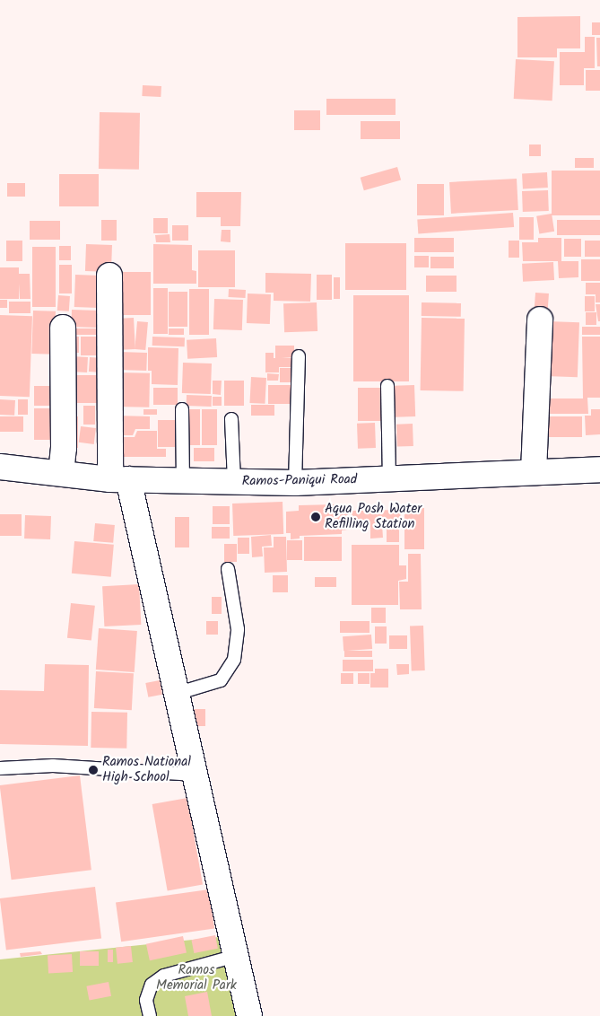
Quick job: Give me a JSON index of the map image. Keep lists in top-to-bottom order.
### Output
{
  "streets": {
    "street": ["Ramos-Paniqui Road"]
  },
  "parks": ["Ramos Memorial Park"],
  "places": ["Aqua Posh Water Refilling Station", "Ramos National High School"]
}
